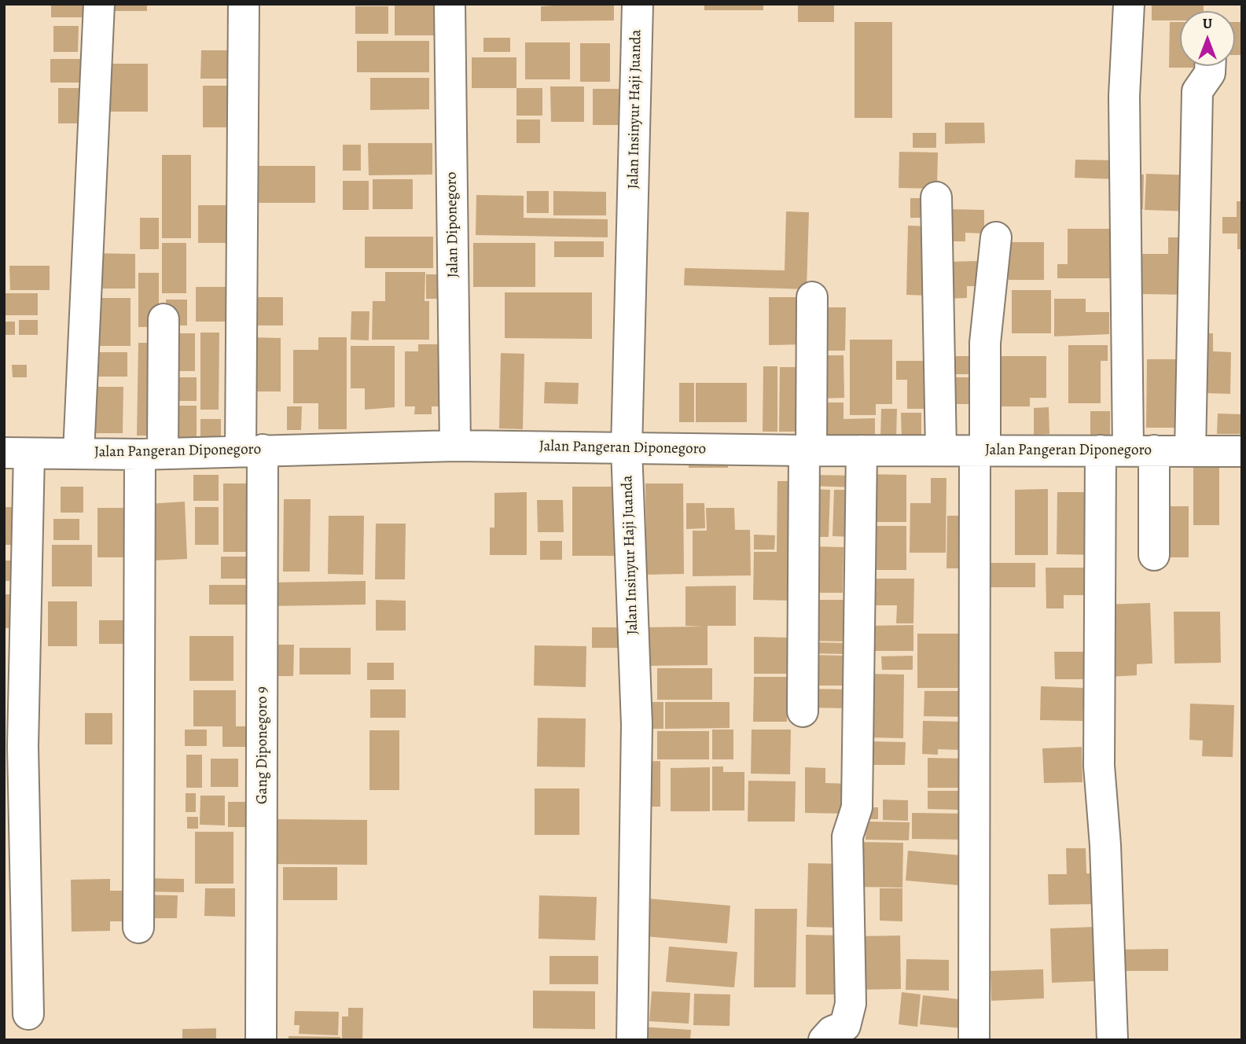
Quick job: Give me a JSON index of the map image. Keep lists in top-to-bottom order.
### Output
{
  "streets": {
    "street": [
      "Jalan Insinyur Haji Juanda",
      "Jalan Diponegoro",
      "Jalan Pangeran Diponegoro",
      "Gang Diponegoro 9"
    ]
  },
  "crossings": [
    ["Jalan Insinyur Haji Juanda", "Jalan Pangeran Diponegoro"],
    ["Jalan Diponegoro", "Jalan Pangeran Diponegoro"],
    ["Jalan Pangeran Diponegoro", "Gang Diponegoro 9"]
  ],
  "north": "top"
}
